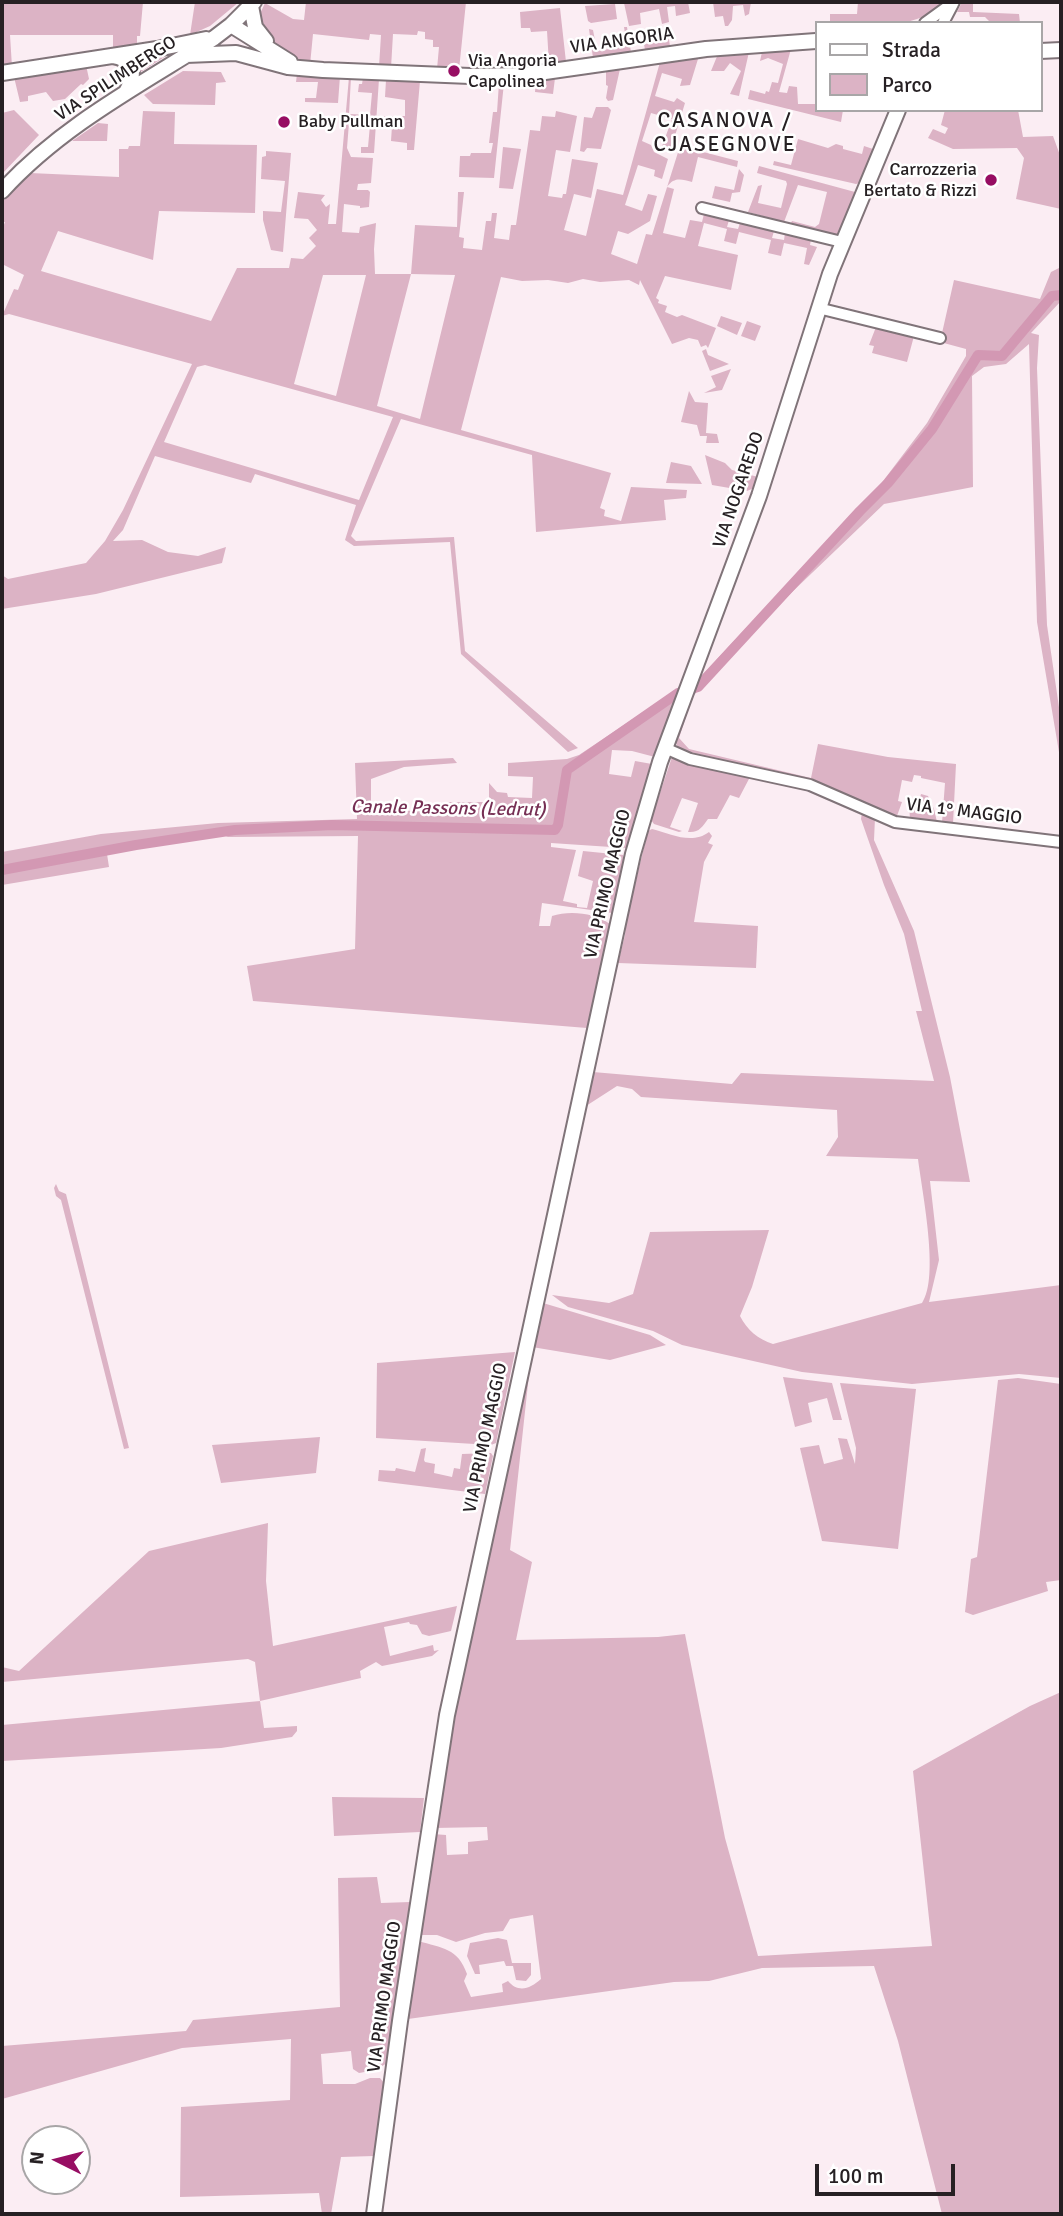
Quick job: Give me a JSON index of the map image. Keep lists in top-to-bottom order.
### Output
{
  "streets": {
    "street": [
      "VIA ANGORIA",
      "VIA SPILIMBERGO",
      "VIA NOGAREDO",
      "VIA 1° MAGGIO",
      "VIA PRIMO MAGGIO"
    ]
  },
  "crossings": [
    ["VIA ANGORIA", "VIA SPILIMBERGO"],
    ["VIA NOGAREDO", "VIA PRIMO MAGGIO"],
    ["VIA 1° MAGGIO", "VIA PRIMO MAGGIO"]
  ],
  "districts": ["CASANOVA / CJASEGNOVE"],
  "water": ["Canale Passons (Ledrut)"],
  "places": ["Via Angoria Capolinea", "Baby Pullman", "Carrozzeria Bertato & Rizzi"],
  "legend": ["Strada", "Parco"],
  "scale_bar": "100 m",
  "north": "left"
}
